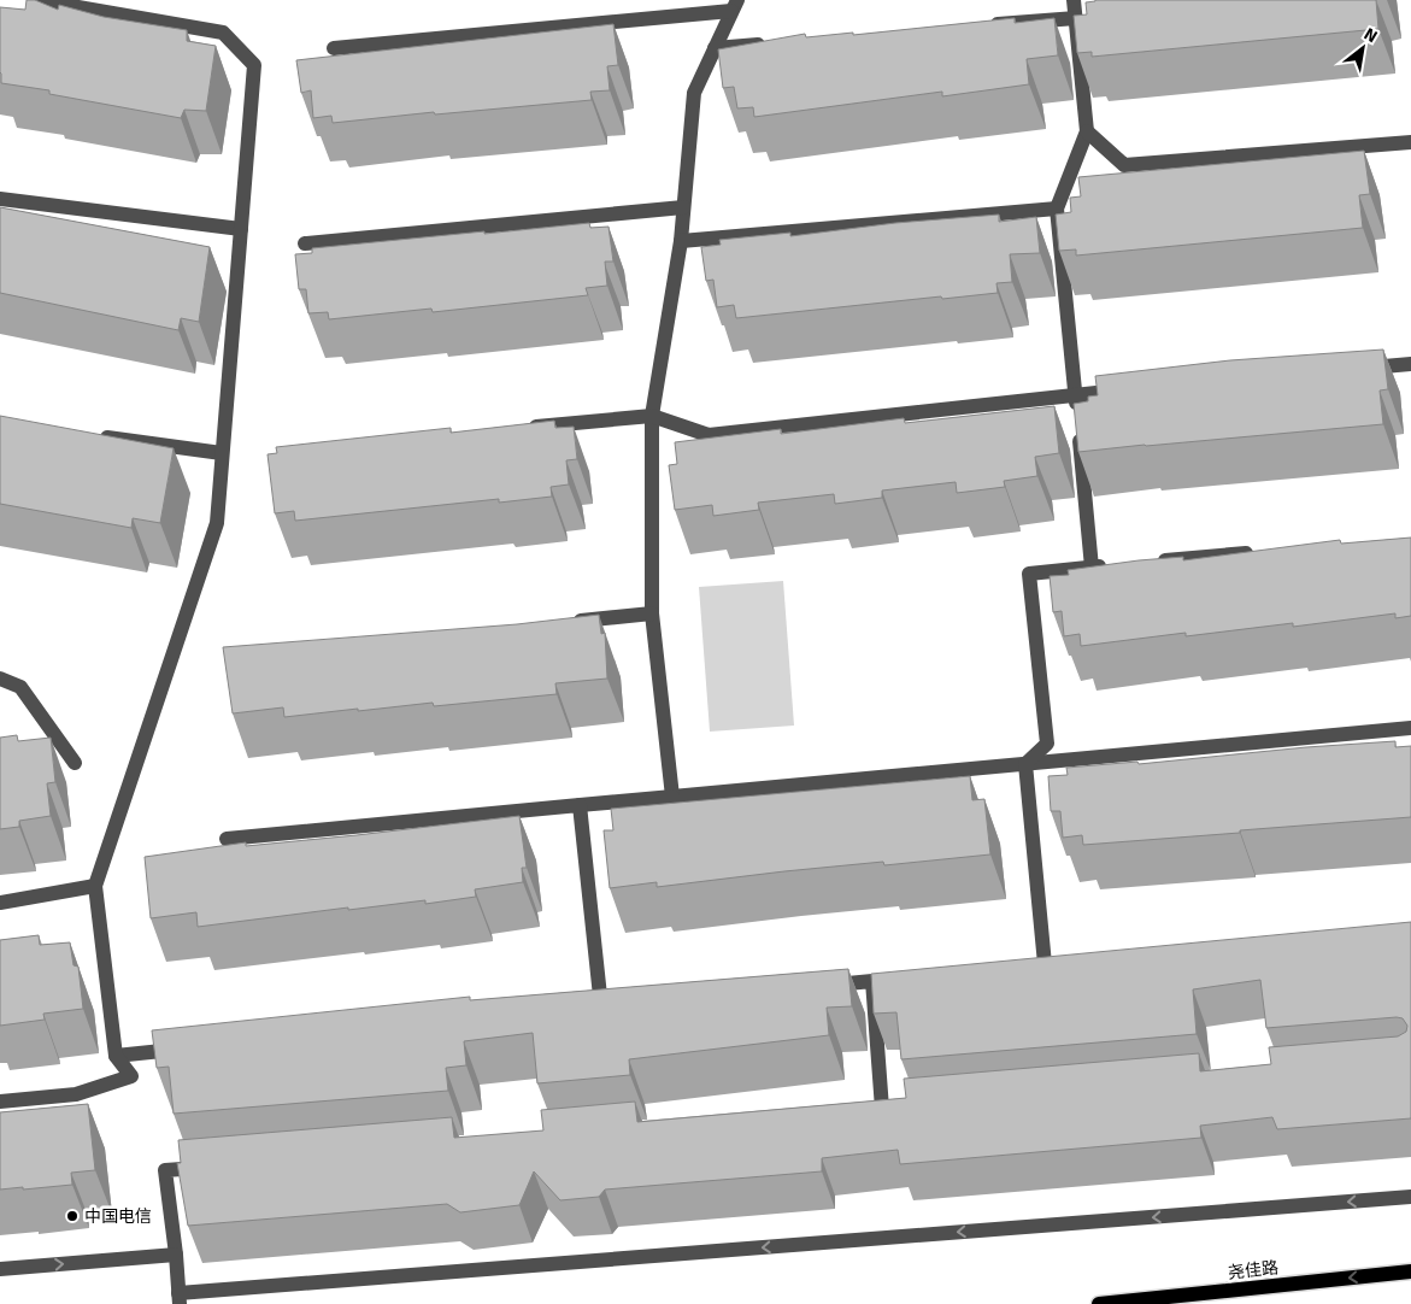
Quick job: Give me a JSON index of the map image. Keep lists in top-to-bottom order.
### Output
{
  "streets": {
    "main road": ["尧佳路"]
  },
  "one_way": ["尧佳路"],
  "places": ["中国电信"],
  "north": "top right"
}
